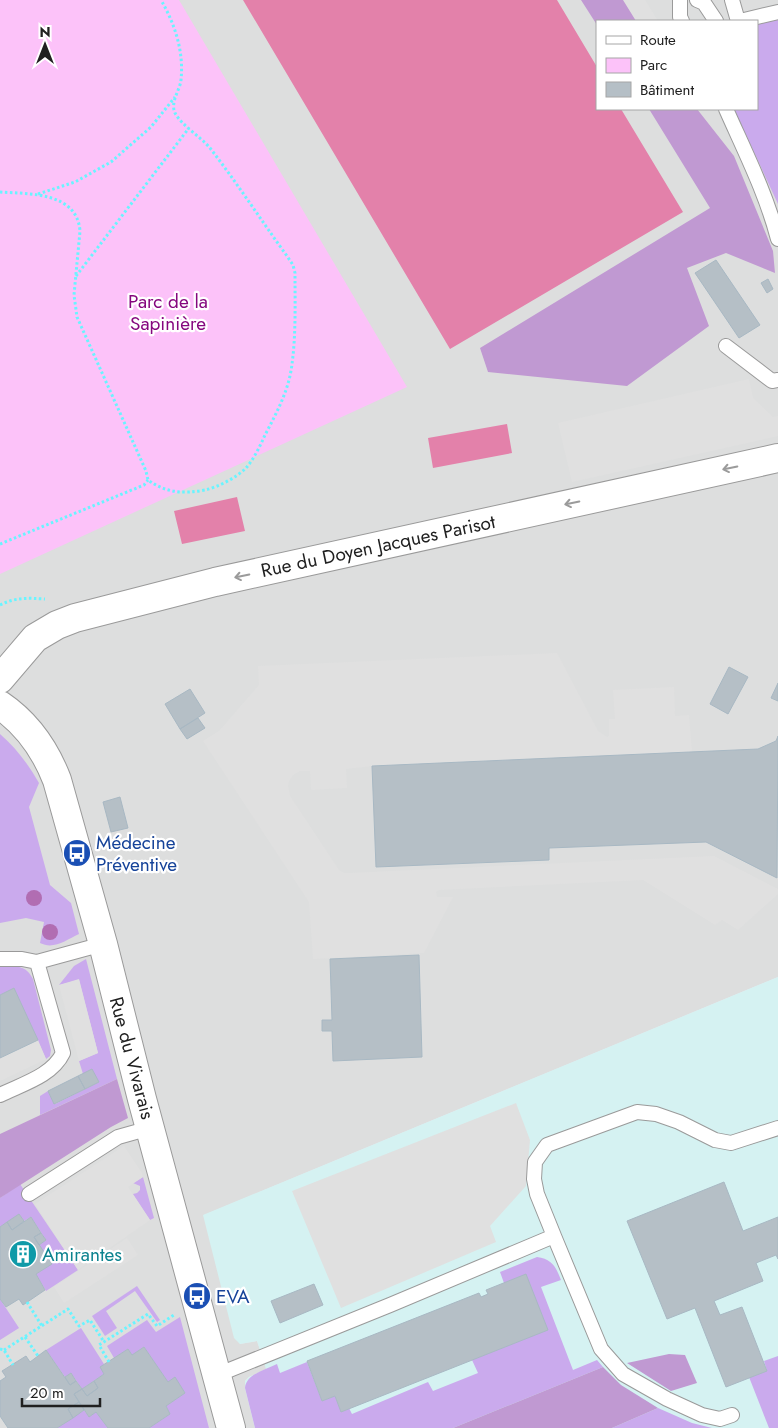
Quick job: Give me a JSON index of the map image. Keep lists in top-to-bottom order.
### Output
{
  "streets": {
    "street": ["Rue du Doyen Jacques Parisot", "Rue du Vivarais"]
  },
  "one_way": ["Rue du Doyen Jacques Parisot"],
  "parks": ["Parc de la Sapinière"],
  "places": {
    "bus stop": ["Médecine Préventive", "EVA"],
    "building": ["Amirantes"]
  },
  "legend": ["Route", "Parc", "Bâtiment"],
  "scale_bar": "20 m",
  "north": "top"
}
